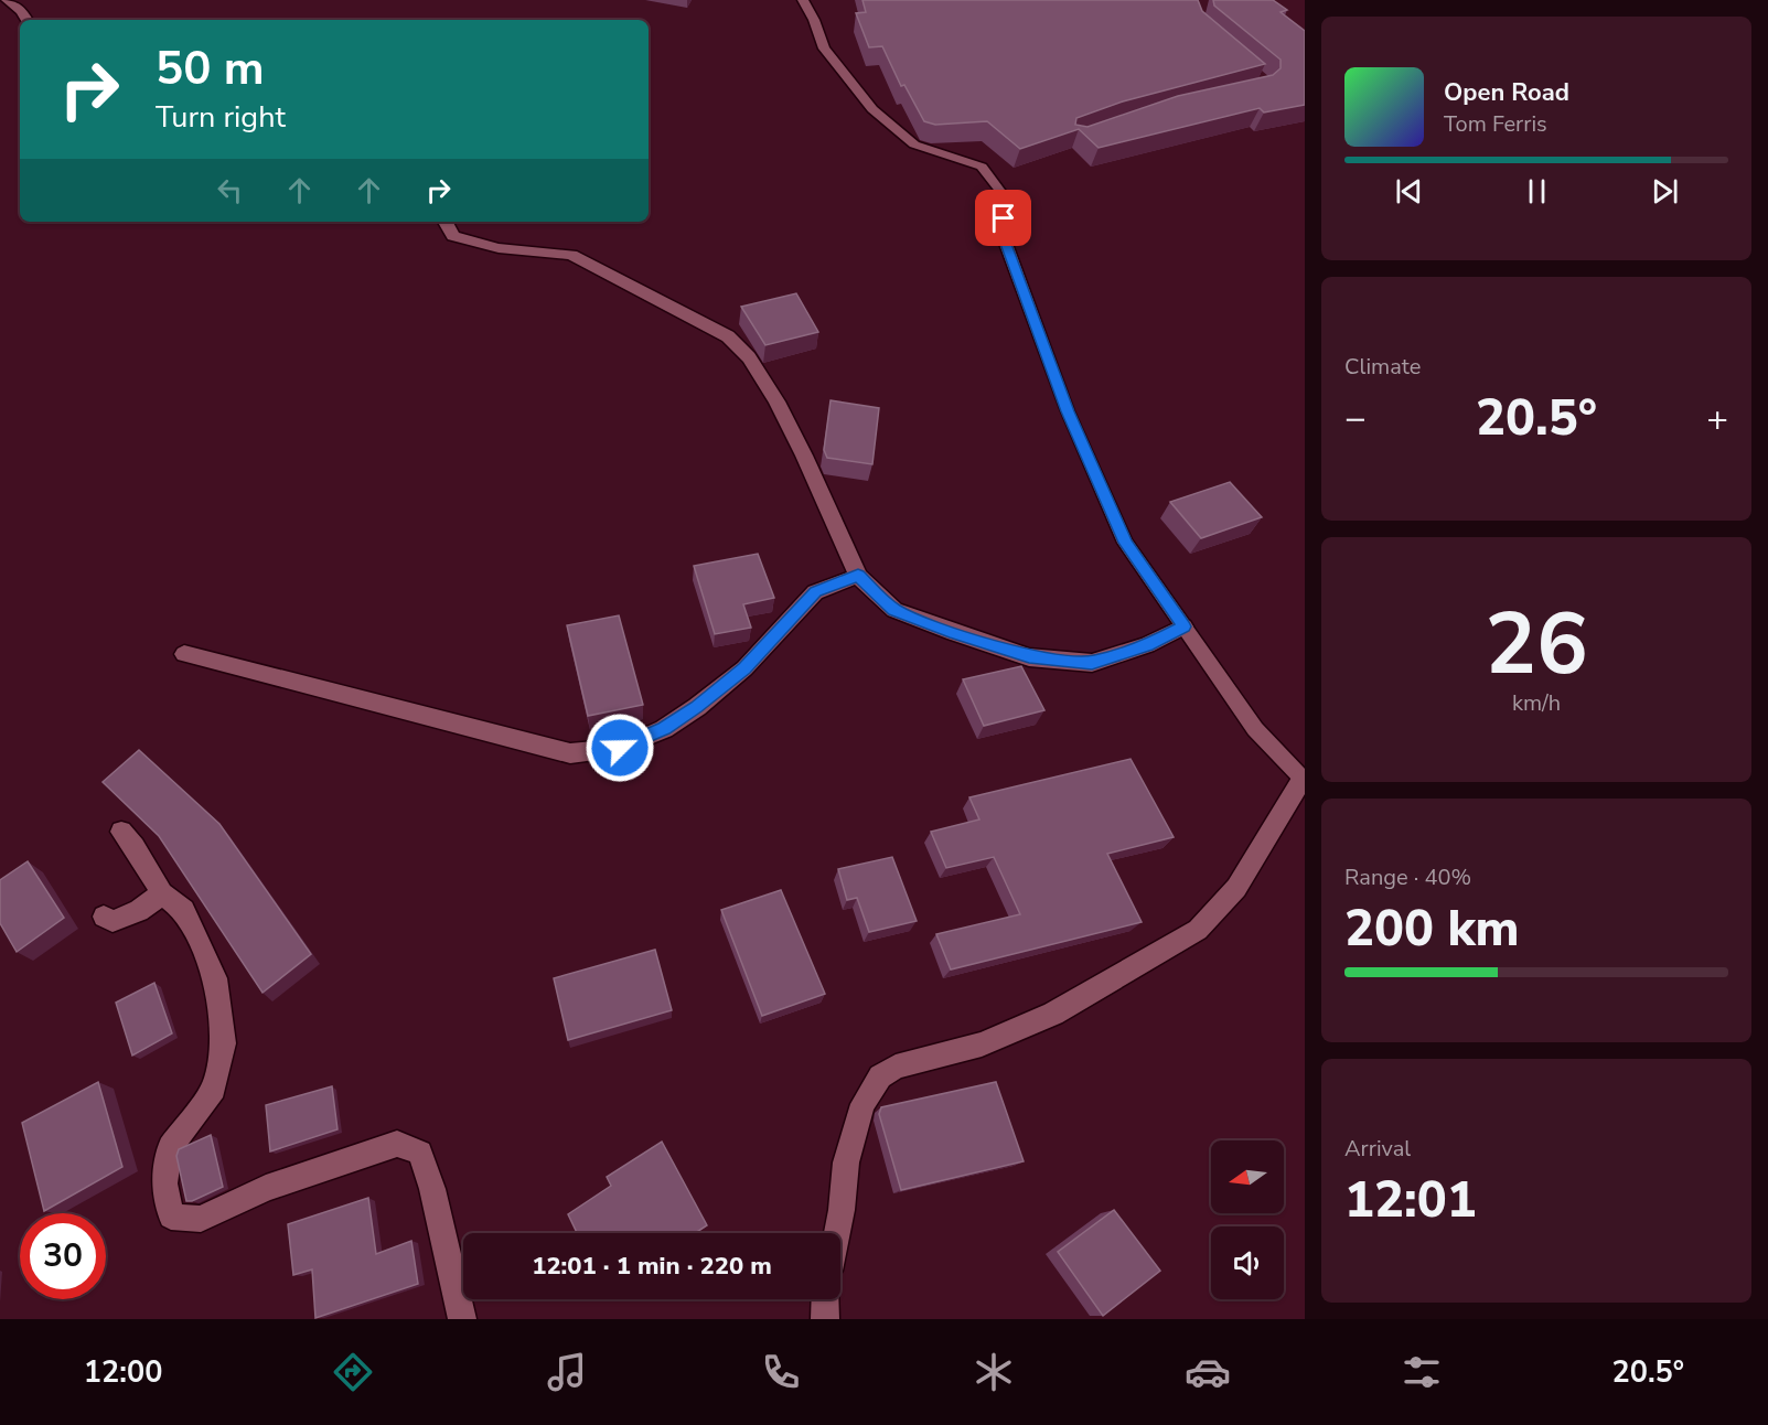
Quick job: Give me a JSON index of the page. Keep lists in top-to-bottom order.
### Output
{
  "north": "left",
  "page": {
    "turn": ["50 m", "Turn right"],
    "song": ["Open Road", "Tom Ferris"],
    "tile": [
      "Climate",
      ["26", "km/h"],
      ["Range · 40%", "200 km"],
      ["Arrival", "12:01"]
    ],
    "heat": ["−", "20.5°", "+"],
    "limit": "30",
    "trip": "12:01 · 1 min · 220 m",
    "tabs": ["12:00", "20.5°"]
  }
}
